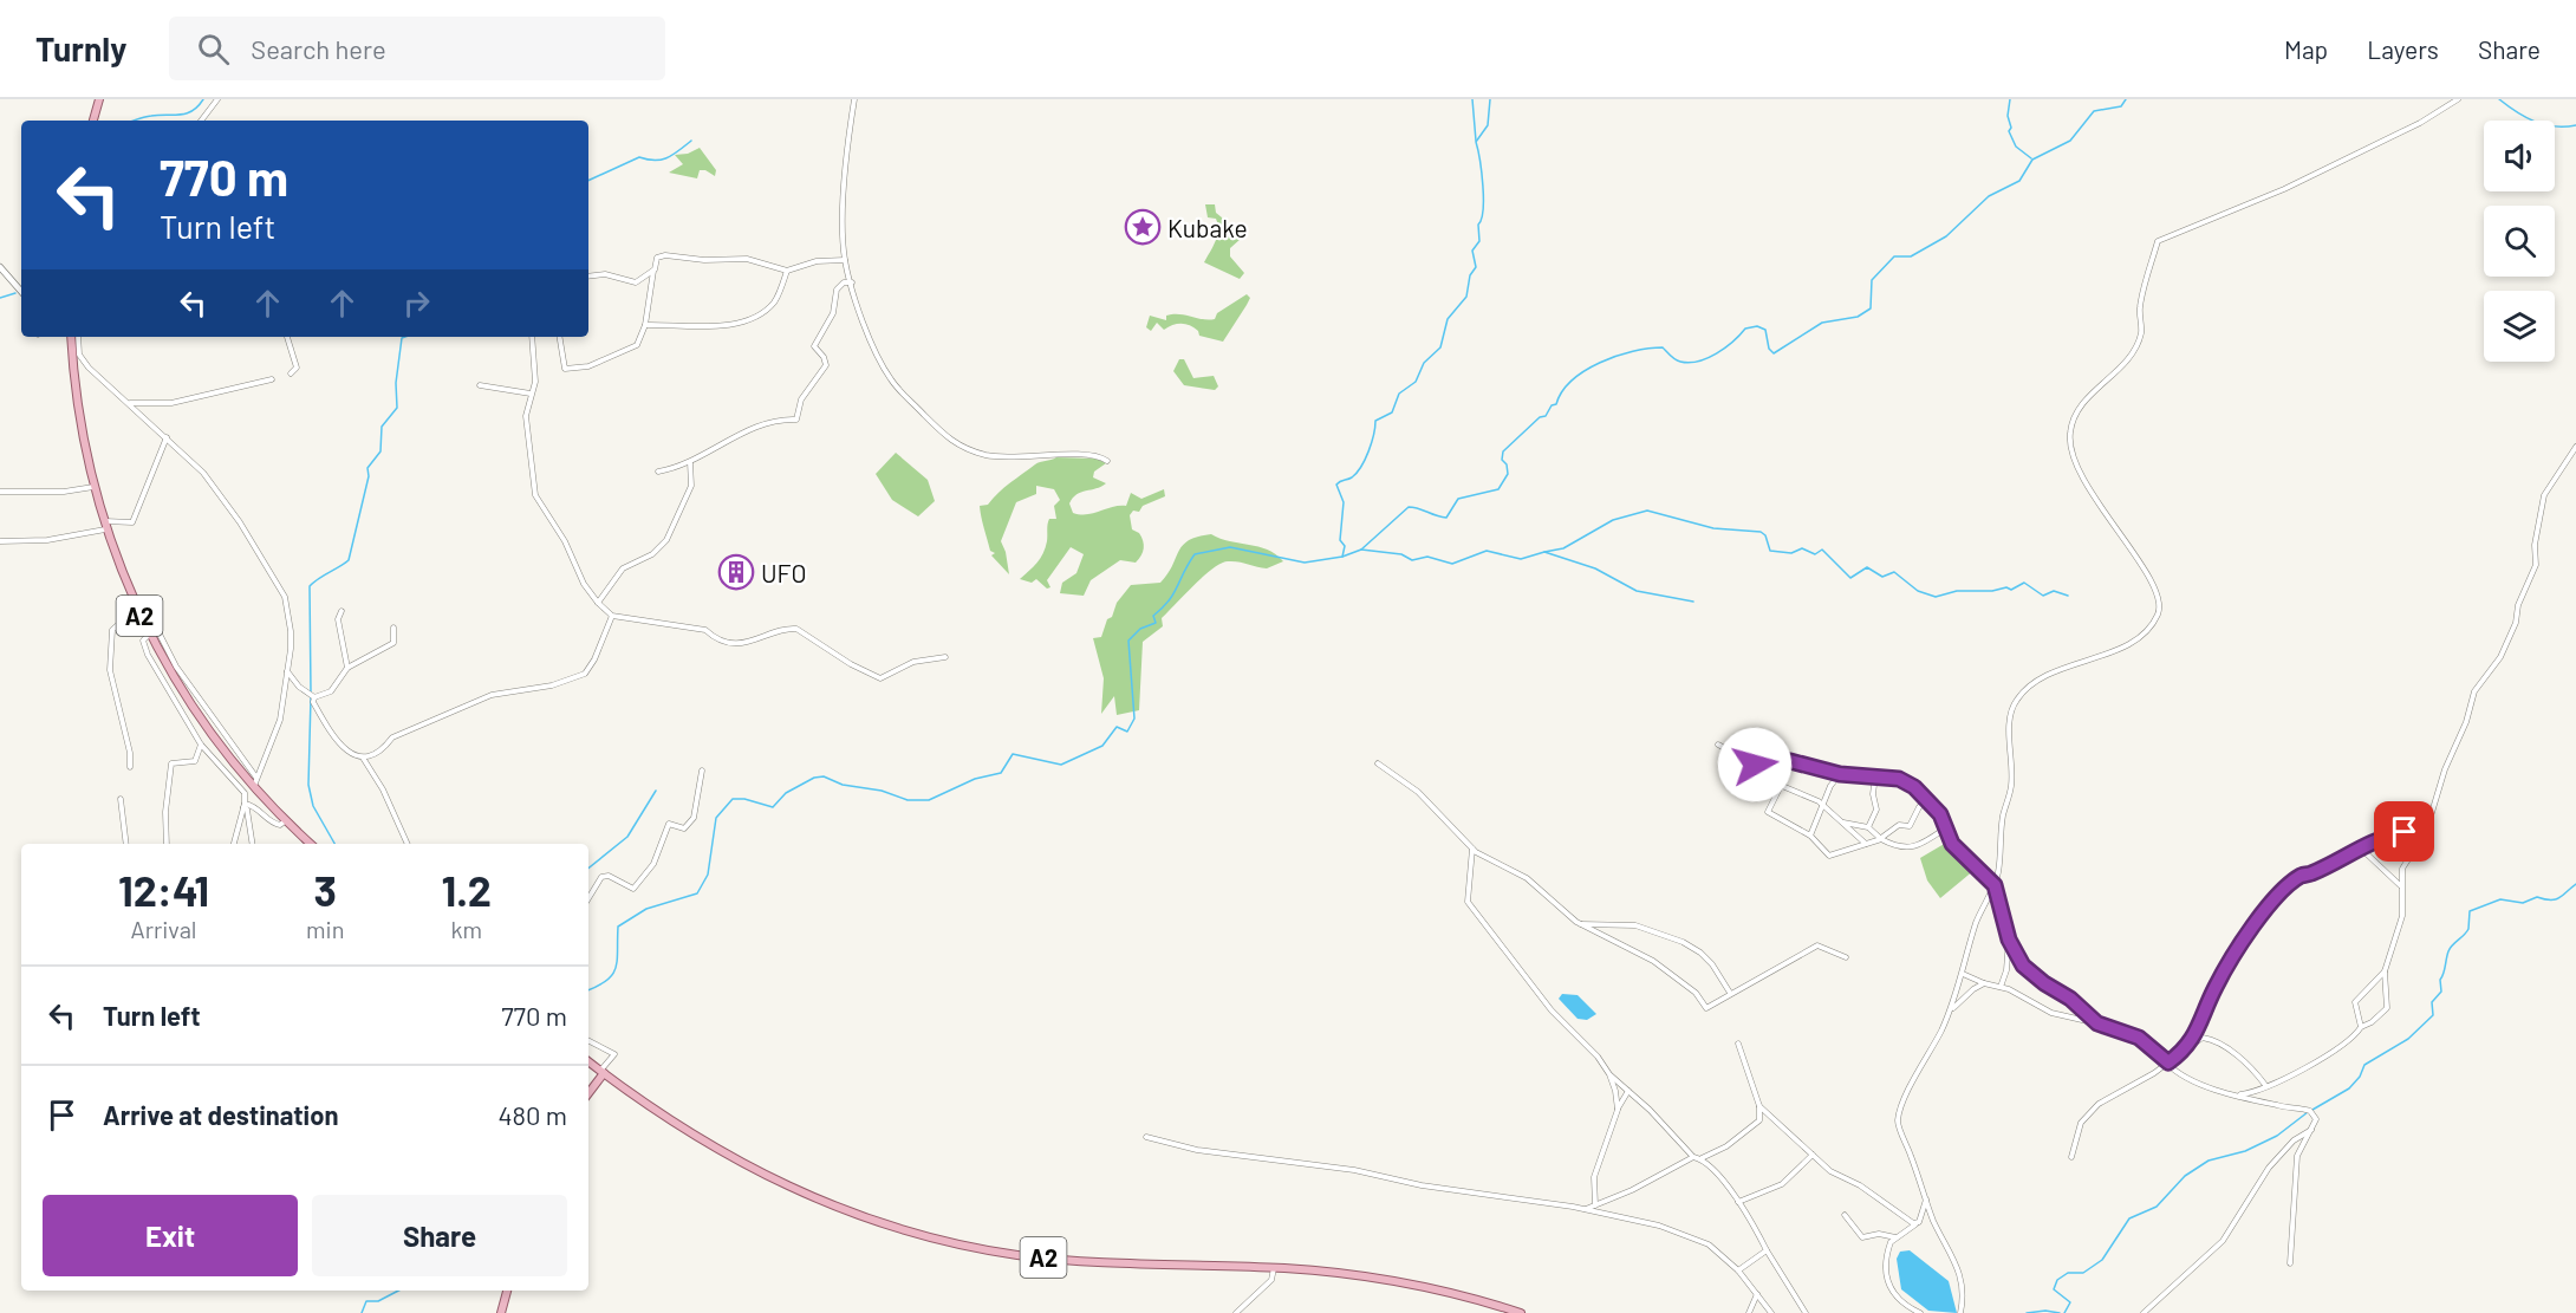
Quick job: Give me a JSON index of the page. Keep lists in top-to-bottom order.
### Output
{
  "streets": {
    "main road": ["A2"]
  },
  "places": {
    "place": ["Kubake"],
    "building": ["UFO"]
  },
  "page": {
    "header": "Turnly",
    "search": "Search here",
    "nav": ["Map", "Layers", "Share"],
    "turn": ["770 m", "Turn left"],
    "eta": [
      "12:41",
      "Arrival",
      "3",
      "min",
      "1.2",
      "km"
    ],
    "list": [
      {
        "name": "Turn left",
        "value": "770 m"
      },
      {
        "name": "Arrive at destination",
        "value": "480 m"
      }
    ],
    "buttons": ["Exit", "Share"]
  }
}
